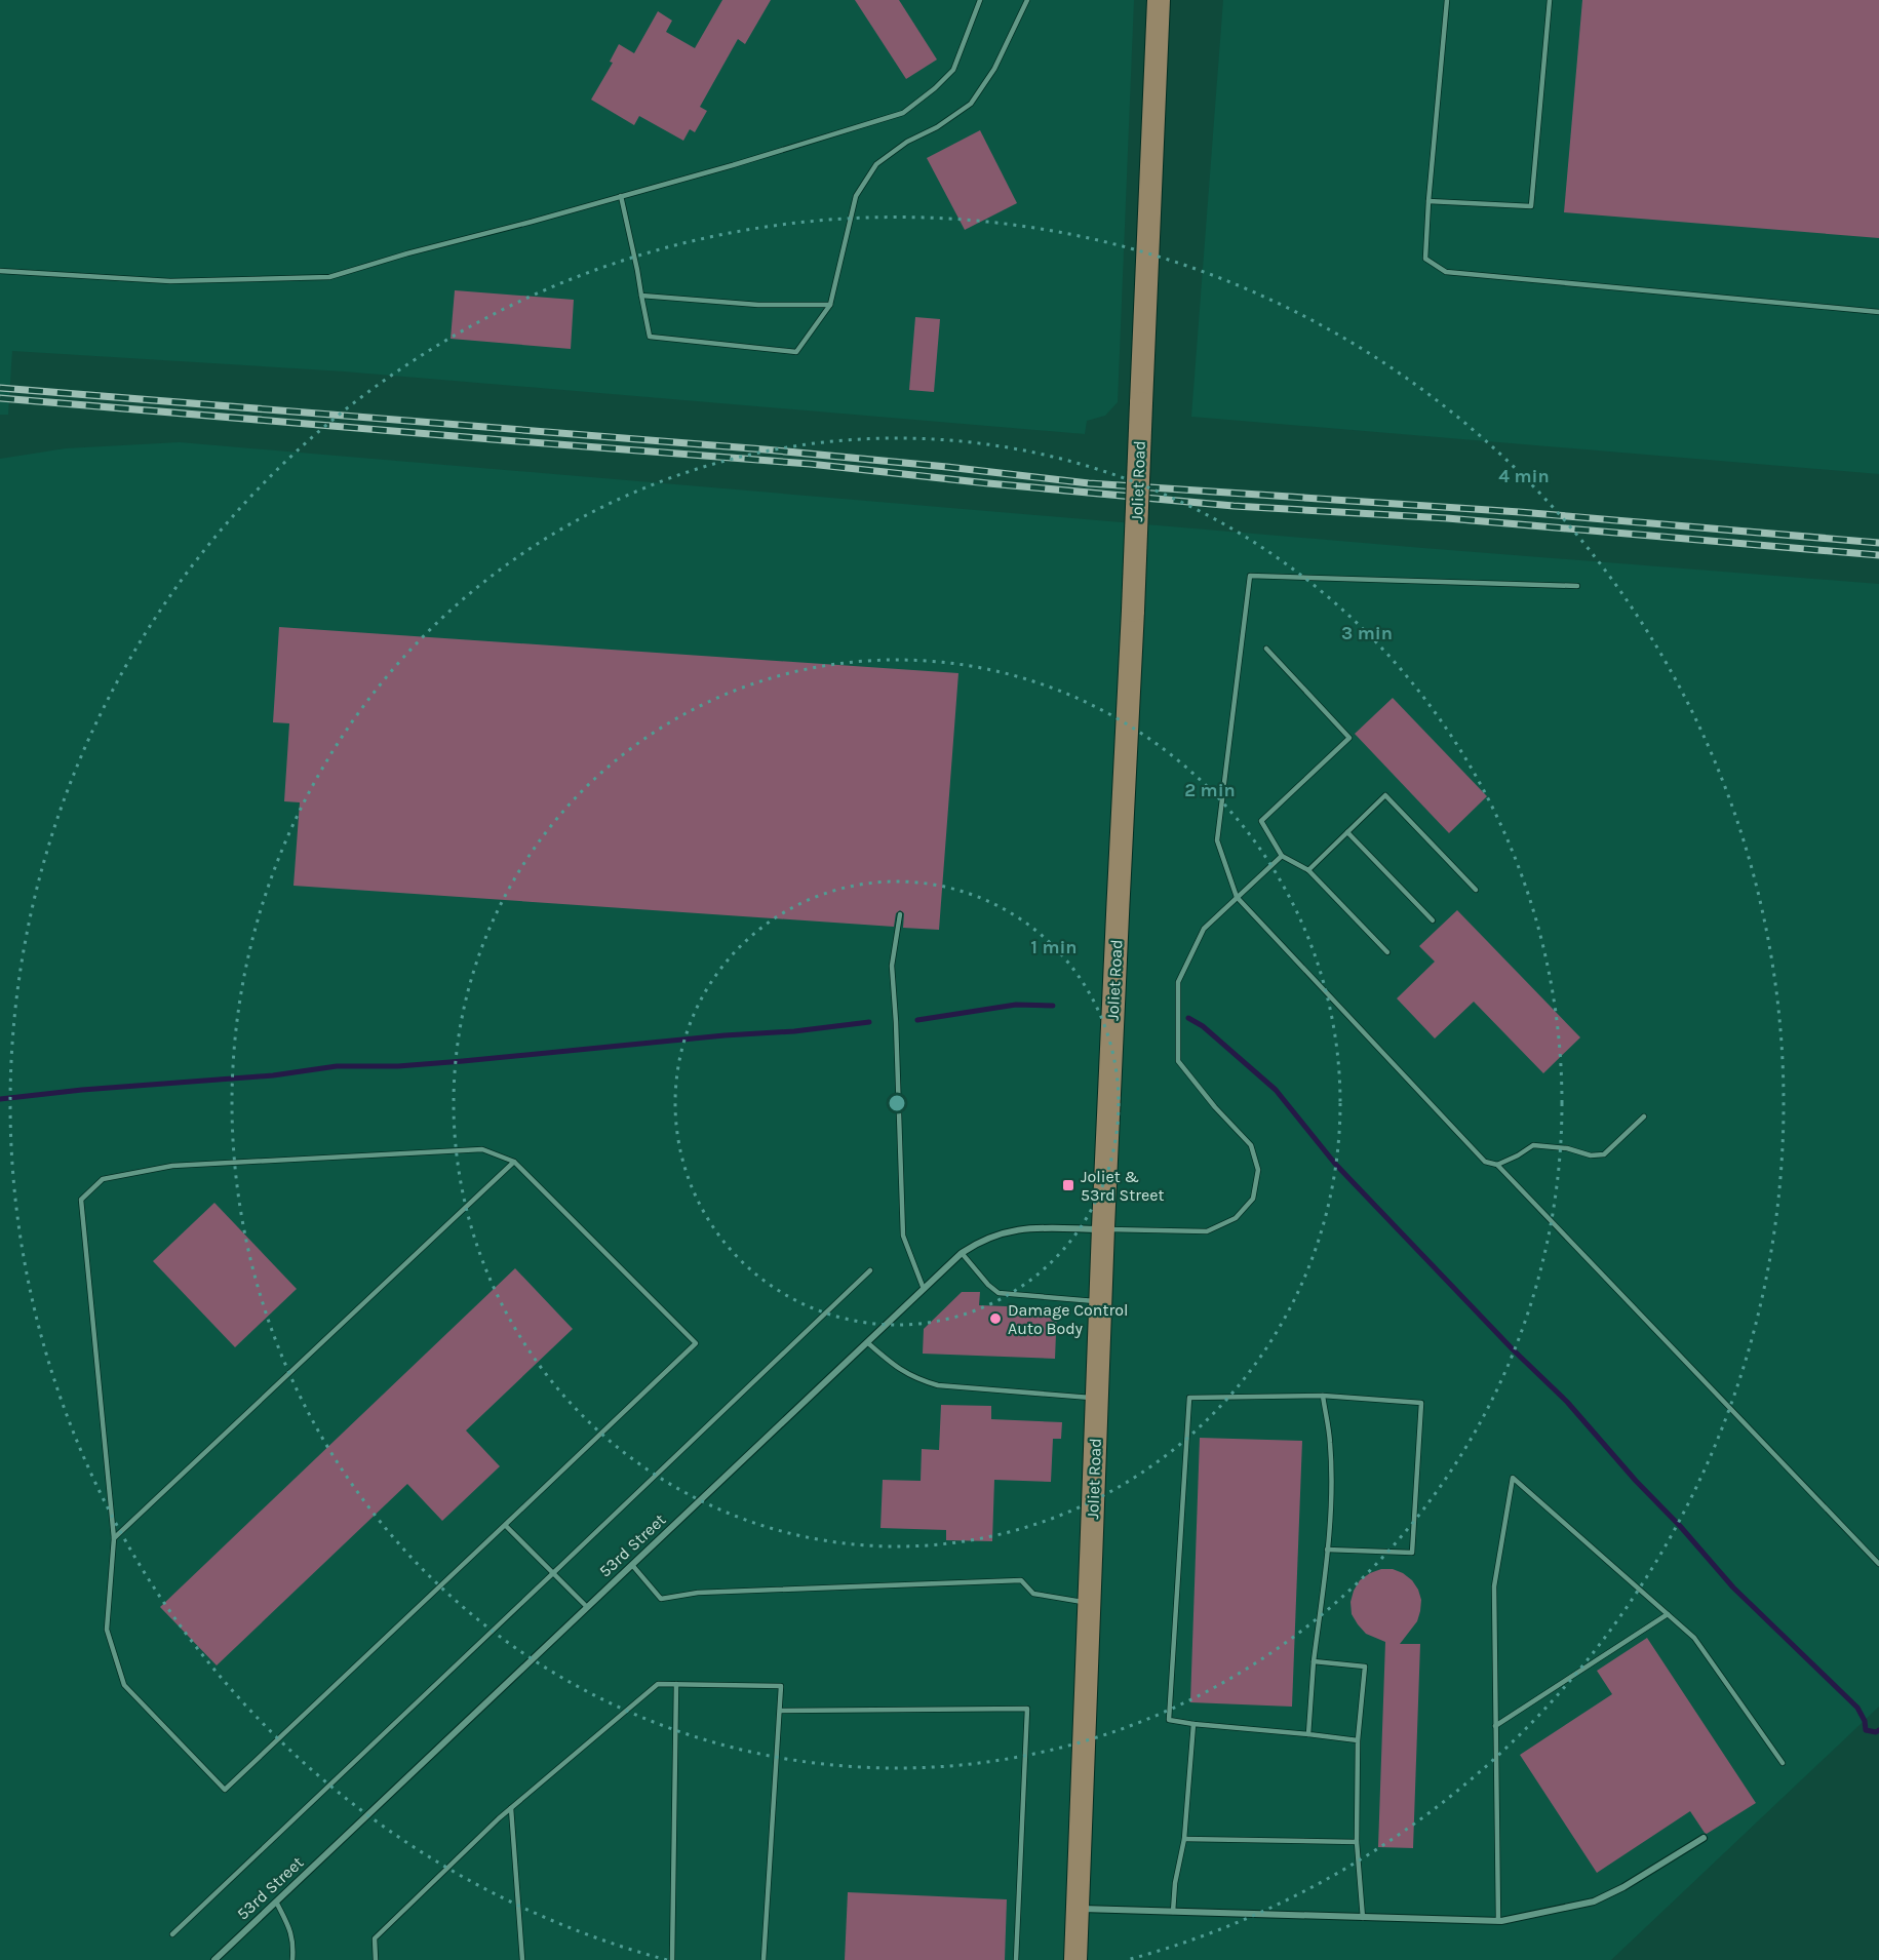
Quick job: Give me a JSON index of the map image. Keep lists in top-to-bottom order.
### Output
{
  "streets": {
    "main road": ["Joliet Road"],
    "street": ["53rd Street"]
  },
  "crossings": [
    ["Joliet Road", "53rd Street"]
  ],
  "places": {
    "transit": ["Joliet & 53rd Street"],
    "other": ["Damage Control Auto Body"]
  },
  "rings": [
    "4 min",
    "3 min",
    "2 min",
    "1 min"
  ]
}
